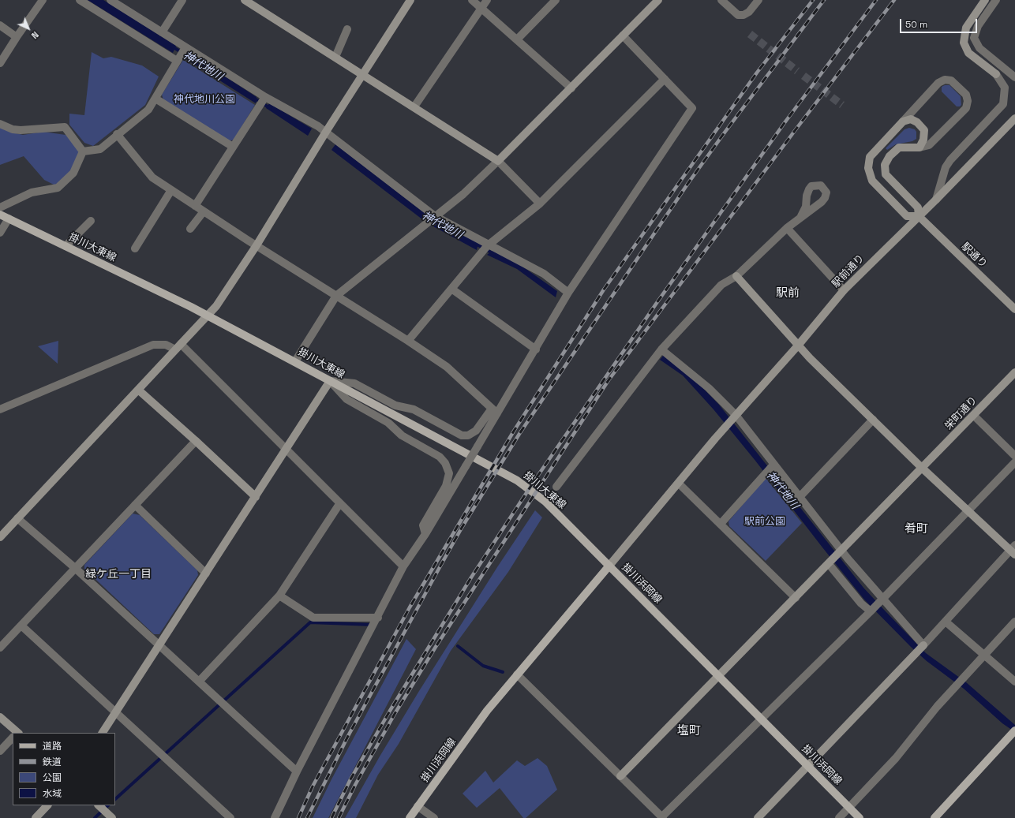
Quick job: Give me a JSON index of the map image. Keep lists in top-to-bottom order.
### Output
{
  "streets": {
    "main road": ["掛川大東線", "掛川浜岡線"],
    "street": ["駅通り", "駅前通り", "栄町通り"]
  },
  "crossings": [
    ["掛川大東線", "駅前通り"],
    ["掛川大東線", "掛川浜岡線"],
    ["駅通り", "駅前通り"],
    ["駅前通り", "掛川浜岡線"],
    ["栄町通り", "掛川浜岡線"]
  ],
  "districts": [
    "駅前",
    "肴町",
    "緑ケ丘一丁目",
    "塩町"
  ],
  "water": ["神代地川"],
  "parks": ["神代地川公園", "駅前公園"],
  "legend": [
    "道路",
    "鉄道",
    "公園",
    "水域"
  ],
  "scale_bar": "50 m",
  "north": "bottom right"
}
